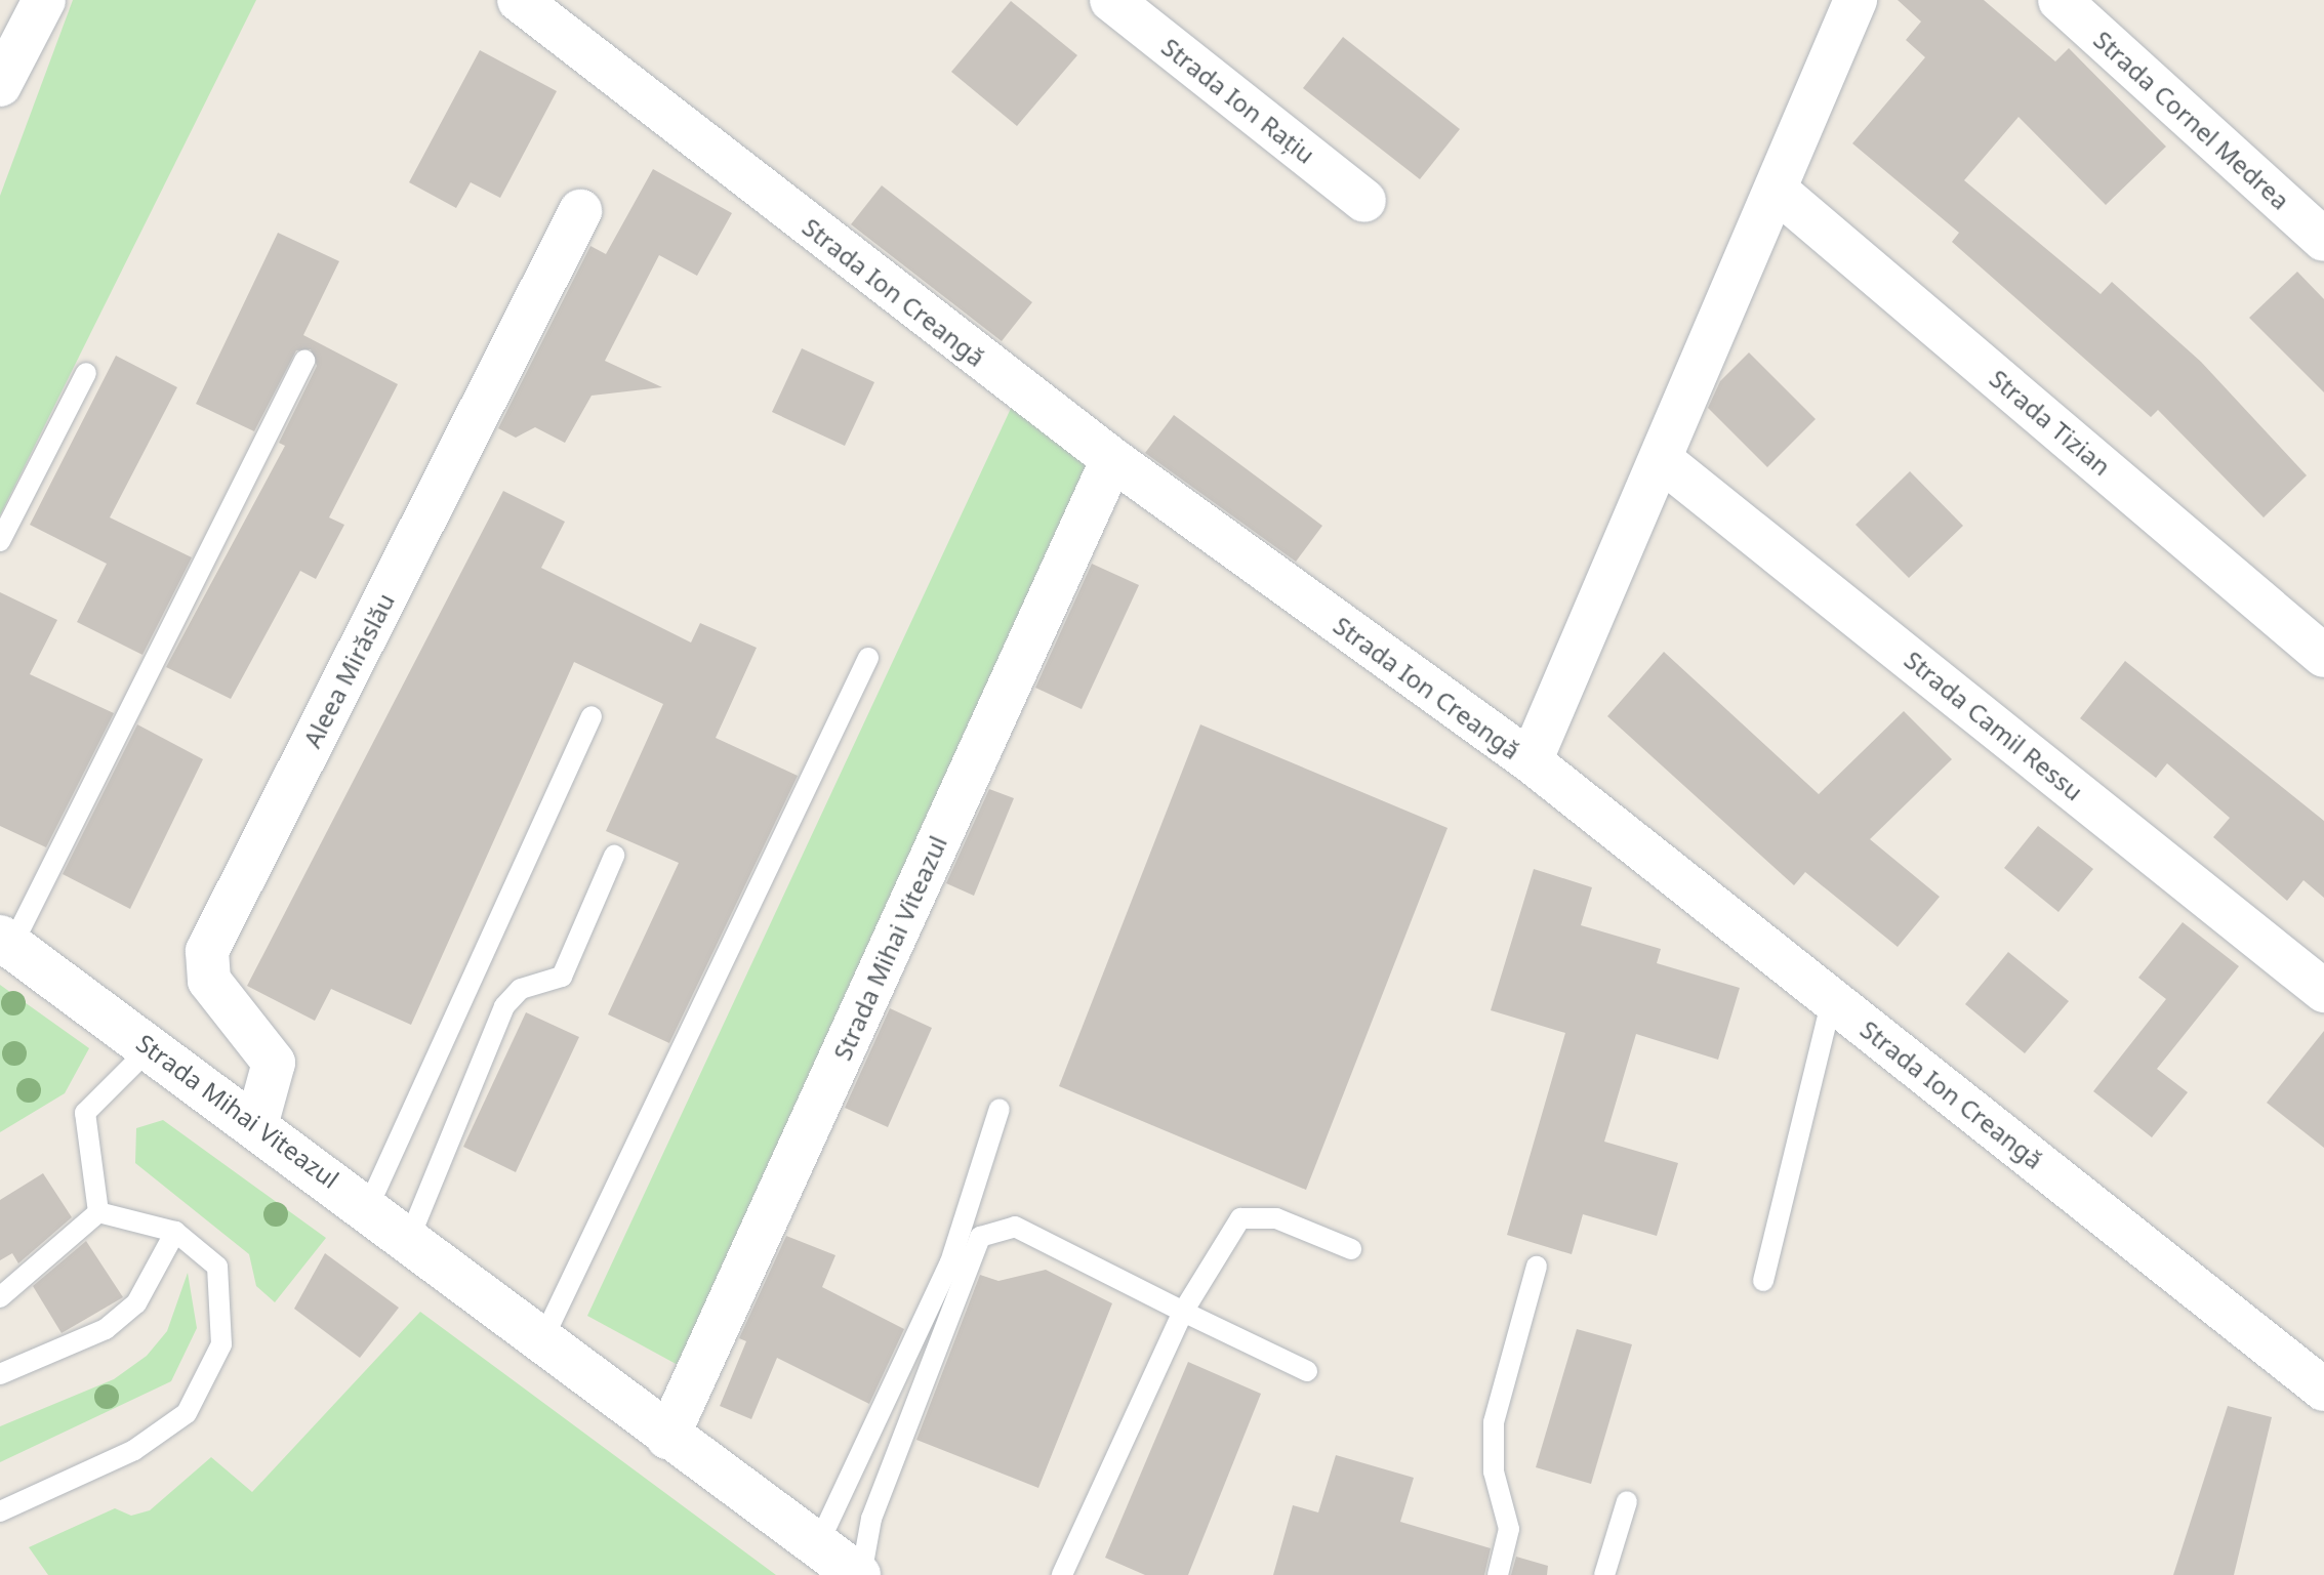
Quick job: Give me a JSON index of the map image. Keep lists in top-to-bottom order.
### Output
{
  "streets": {
    "main road": ["Strada Mihai Viteazul"],
    "street": [
      "Strada Ion Rațiu",
      "Strada Cornel Medrea",
      "Strada Ion Creangă",
      "Strada Tizian",
      "Aleea Mirăslău",
      "Strada Camil Ressu"
    ]
  },
  "crossings": [
    ["Strada Ion Creangă", "Strada Mihai Viteazul"],
    ["Aleea Mirăslău", "Strada Mihai Viteazul"]
  ]
}
